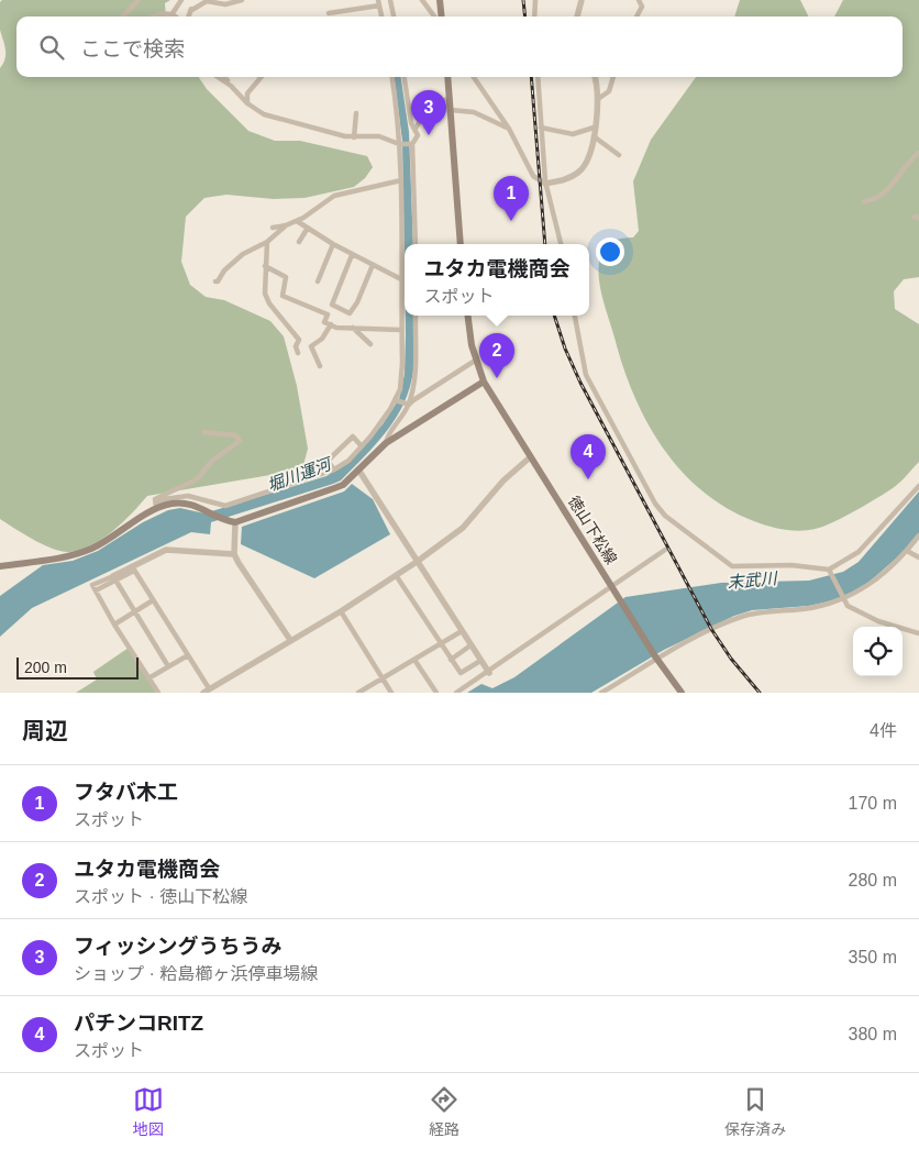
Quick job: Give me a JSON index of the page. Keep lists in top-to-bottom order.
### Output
{
  "streets": {
    "main road": ["徳山下松線"]
  },
  "water": ["堀川運河", "末武川"],
  "scale_bar": "200 m",
  "page": {
    "search": "ここで検索",
    "pins": [
      "3",
      "1",
      "2",
      "4"
    ],
    "popup": ["ユタカ電機商会", "スポット"],
    "scale": "200 m",
    "heading": ["周辺", "4件"],
    "list": [
      {
        "mark": "1",
        "name": "フタバ木工",
        "note": "スポット",
        "value": "170 m"
      },
      {
        "mark": "2",
        "name": "ユタカ電機商会",
        "note": "スポット · 徳山下松線",
        "value": "280 m"
      },
      {
        "mark": "3",
        "name": "フィッシングうちうみ",
        "note": "ショップ · 粭島櫛ヶ浜停車場線",
        "value": "350 m"
      },
      {
        "mark": "4",
        "name": "パチンコRITZ",
        "note": "スポット",
        "value": "380 m"
      }
    ],
    "nav": ["地図", "経路", "保存済み"]
  }
}
